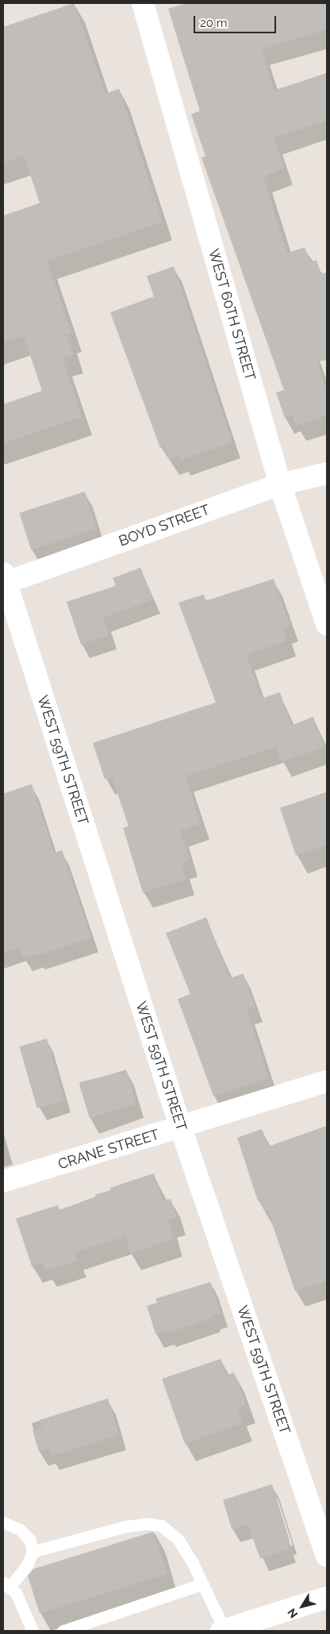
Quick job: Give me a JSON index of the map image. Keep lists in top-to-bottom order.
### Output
{
  "streets": {
    "street": [
      "WEST 60TH STREET",
      "BOYD STREET",
      "WEST 59TH STREET",
      "CRANE STREET"
    ]
  },
  "crossings": [
    ["WEST 60TH STREET", "BOYD STREET"],
    ["BOYD STREET", "WEST 59TH STREET"],
    ["WEST 59TH STREET", "CRANE STREET"]
  ],
  "scale_bar": "20 m",
  "north": "bottom left"
}
